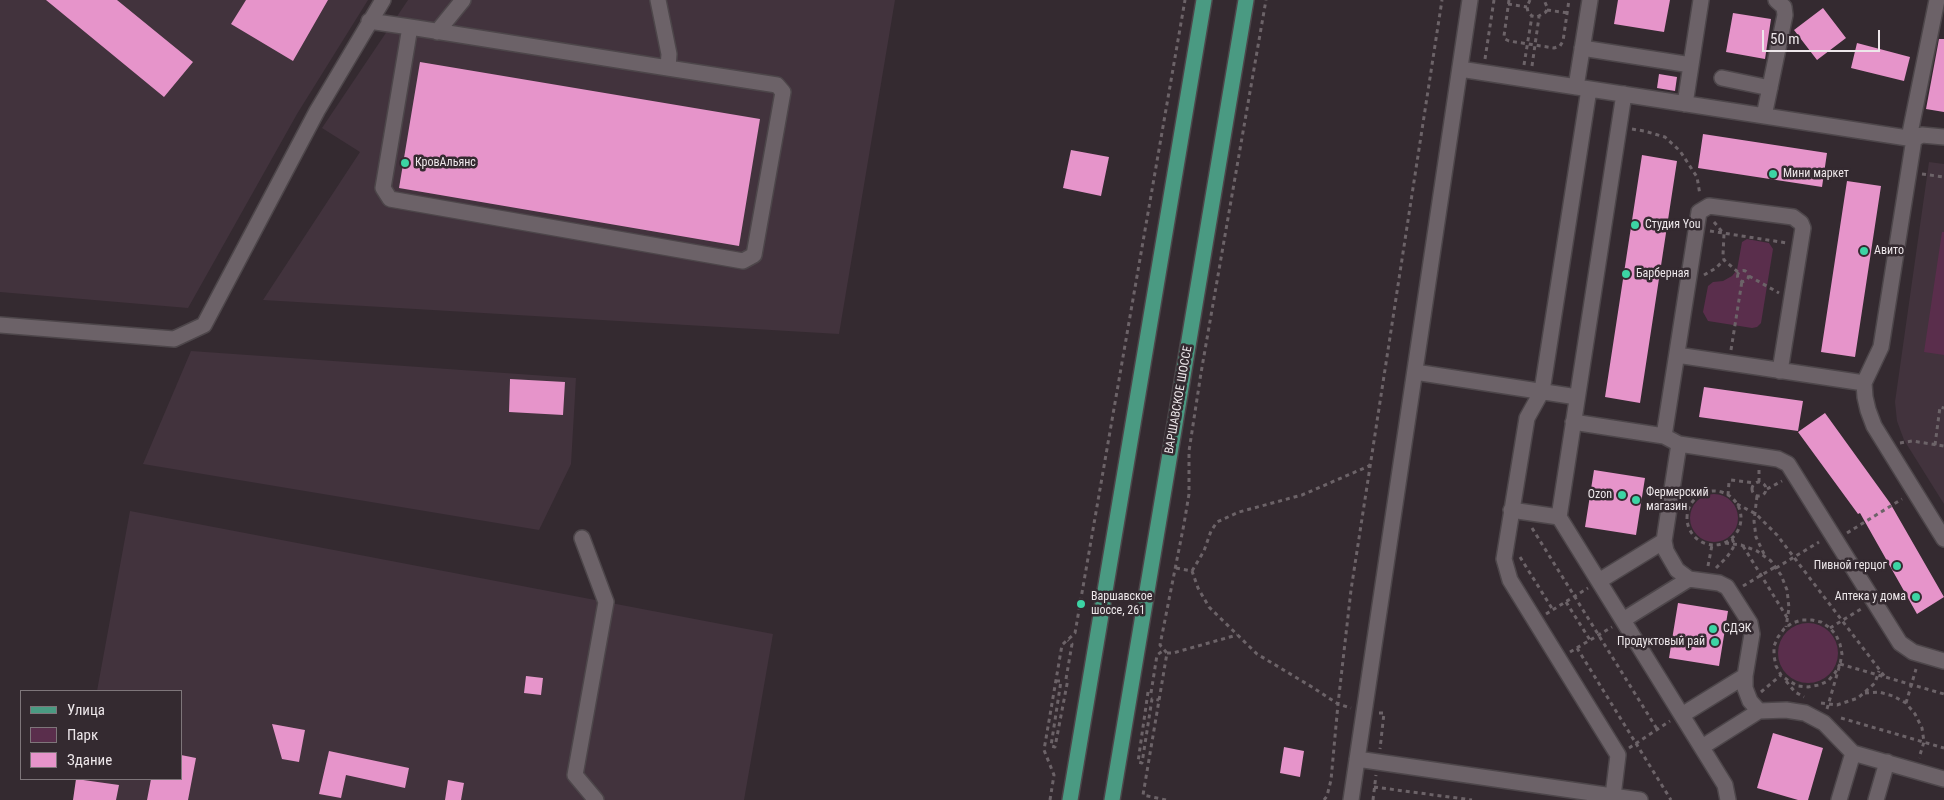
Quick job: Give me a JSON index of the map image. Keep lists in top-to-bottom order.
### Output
{
  "streets": {
    "main road": ["ВАРШАВСКОЕ ШОССЕ"]
  },
  "places": [
    "КровАльянс",
    "Мини маркет",
    "Студия You",
    "Авито",
    "Барберная",
    "Ozon",
    "Фермерский магазин",
    "Пивной герцог",
    "Аптека у дома",
    "Варшавское шоссе, 261",
    "СДЭК",
    "Продуктовый рай"
  ],
  "legend": ["Улица", "Парк", "Здание"],
  "scale_bar": "50 m"
}
